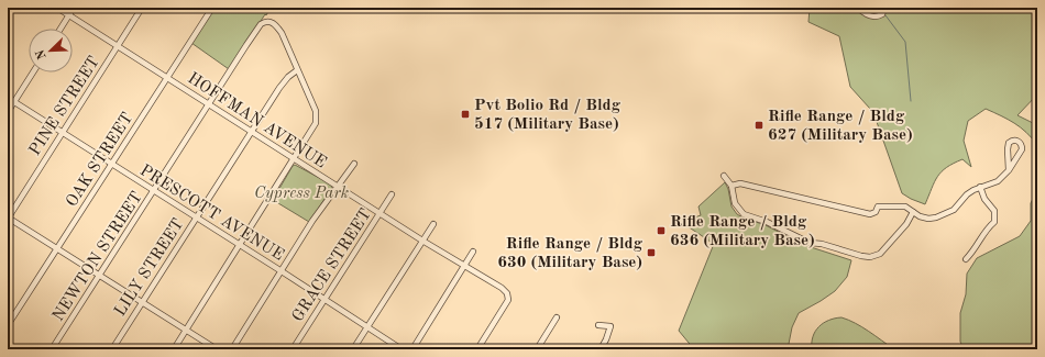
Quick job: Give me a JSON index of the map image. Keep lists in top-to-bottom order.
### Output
{
  "streets": {
    "street": [
      "PINE STREET",
      "HOFFMAN AVENUE",
      "OAK STREET",
      "PRESCOTT AVENUE",
      "NEWTON STREET",
      "GRACE STREET",
      "LILY STREET"
    ]
  },
  "crossings": [
    ["PINE STREET", "HOFFMAN AVENUE"],
    ["PINE STREET", "PRESCOTT AVENUE"],
    ["HOFFMAN AVENUE", "OAK STREET"],
    ["HOFFMAN AVENUE", "NEWTON STREET"],
    ["HOFFMAN AVENUE", "GRACE STREET"],
    ["HOFFMAN AVENUE", "LILY STREET"],
    ["OAK STREET", "PRESCOTT AVENUE"],
    ["PRESCOTT AVENUE", "NEWTON STREET"],
    ["PRESCOTT AVENUE", "GRACE STREET"],
    ["PRESCOTT AVENUE", "LILY STREET"],
    ["NEWTON STREET", "LILY STREET"]
  ],
  "parks": ["Cypress Park"],
  "places": {
    "transit": [
      "Pvt Bolio Rd / Bldg 517 (Military Base)",
      "Rifle Range / Bldg 627 (Military Base)",
      "Rifle Range / Bldg 636 (Military Base)",
      "Rifle Range / Bldg 630 (Military Base)"
    ]
  },
  "north": "bottom left"
}
